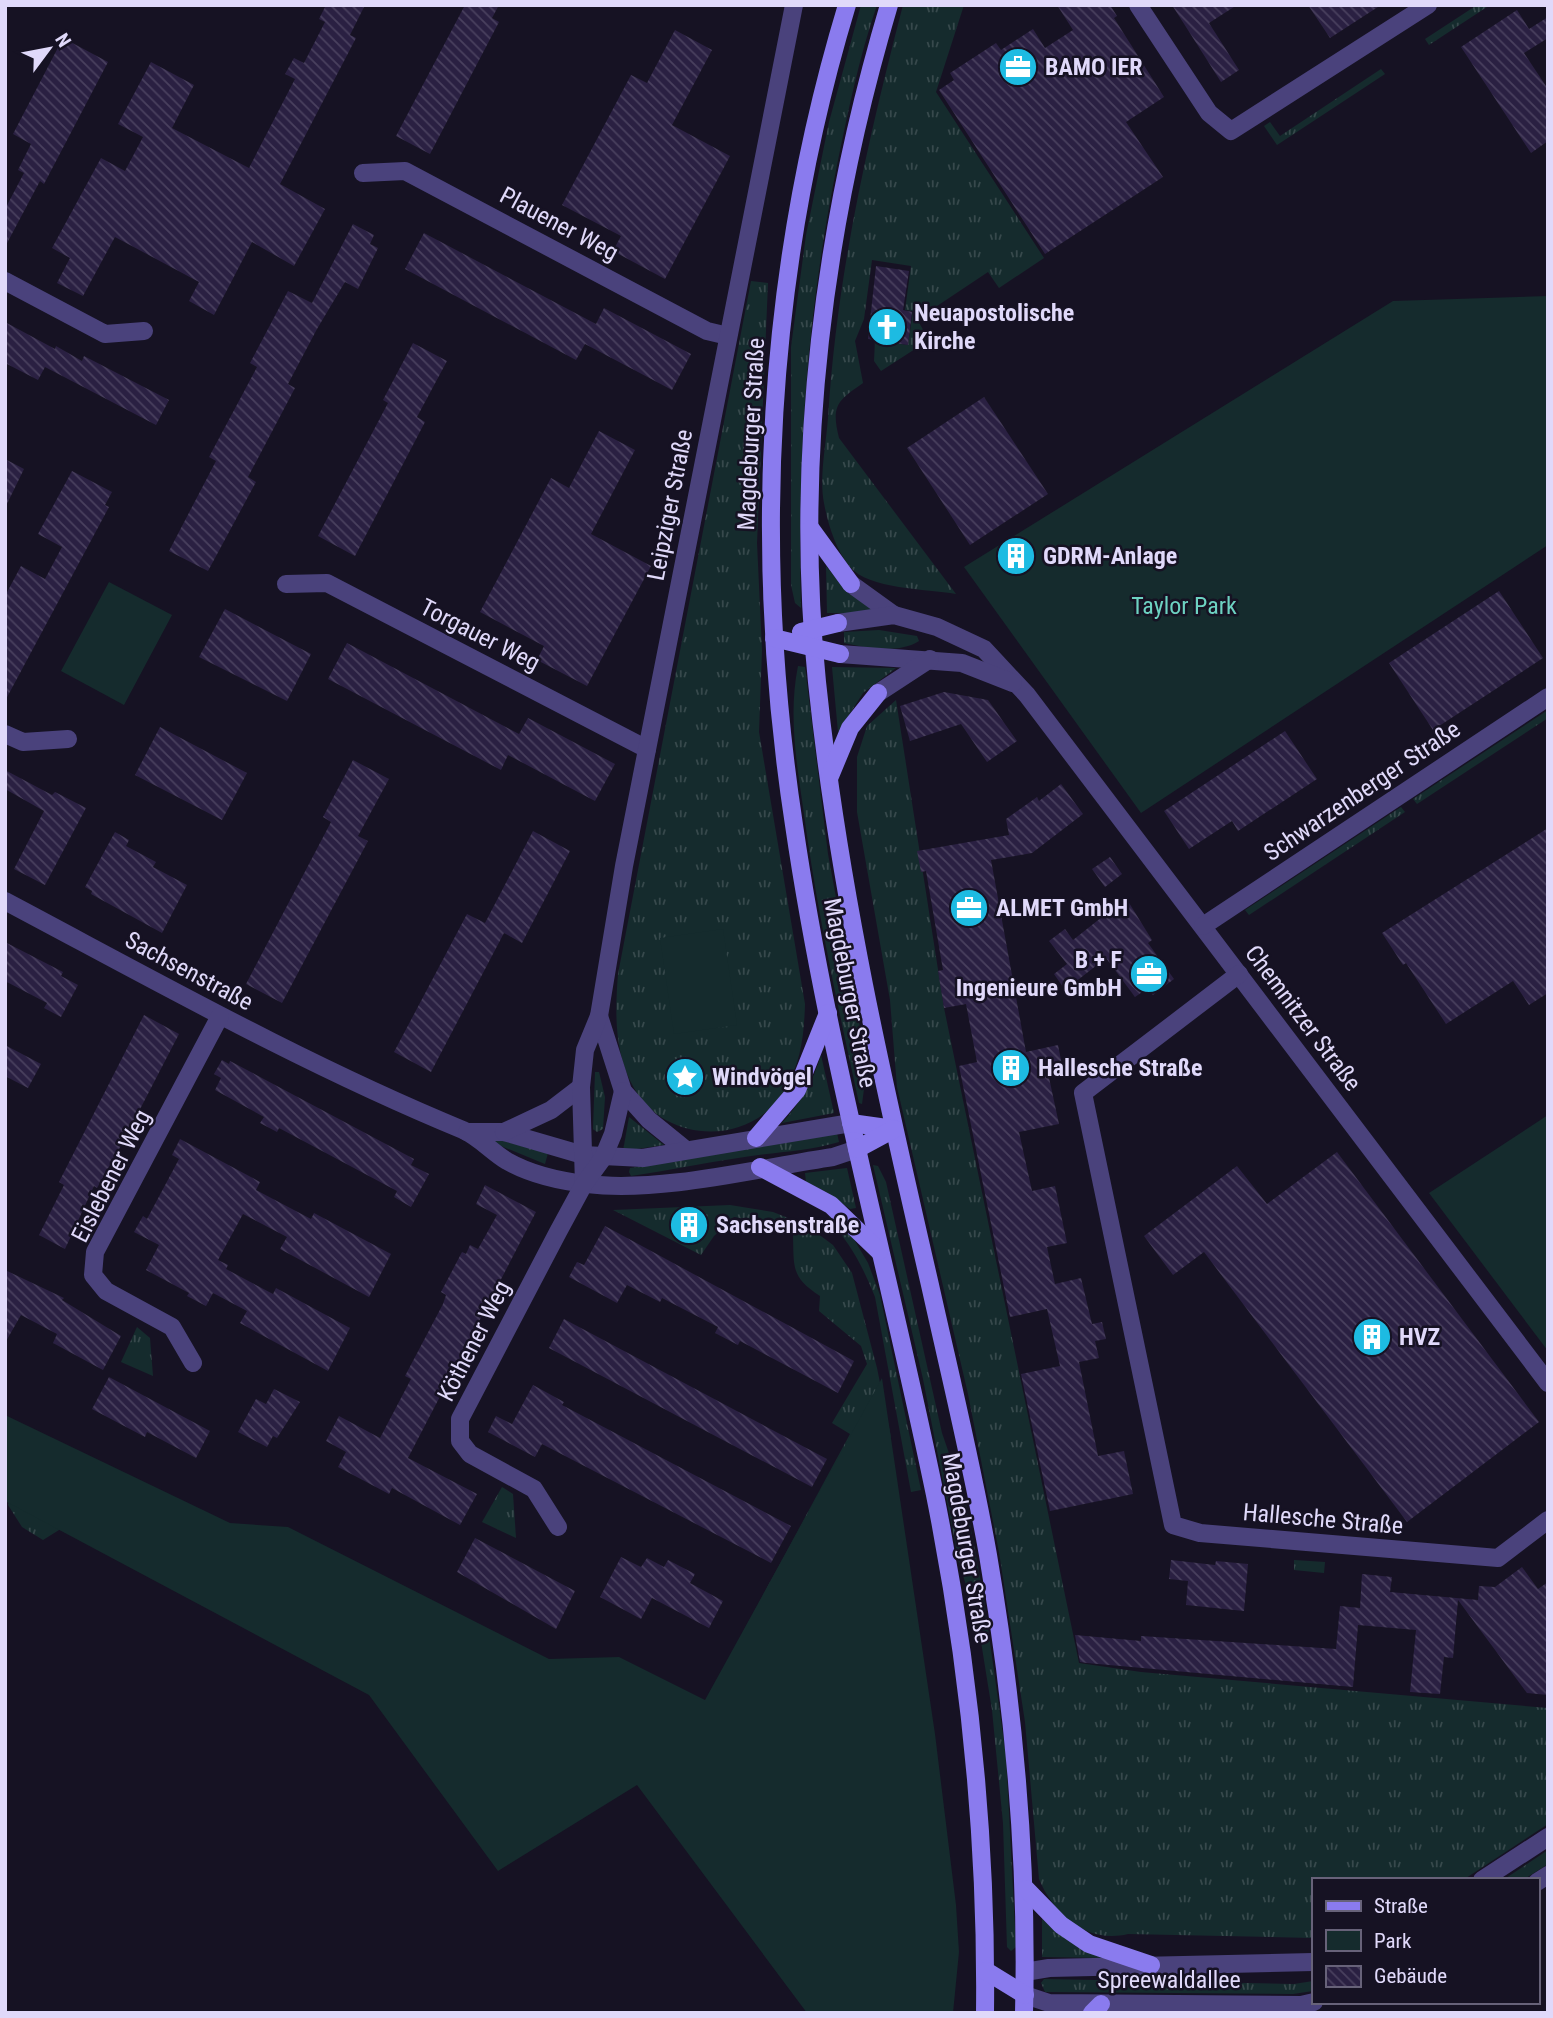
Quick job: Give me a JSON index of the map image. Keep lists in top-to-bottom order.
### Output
{
  "streets": {
    "main road": ["Magdeburger Straße"],
    "street": [
      "Plauener Weg",
      "Leipziger Straße",
      "Torgauer Weg",
      "Schwarzenberger Straße",
      "Sachsenstraße",
      "Chemnitzer Straße",
      "Eislebener Weg",
      "Köthener Weg",
      "Hallesche Straße",
      "Spreewaldallee"
    ]
  },
  "crossings": [
    ["Plauener Weg", "Leipziger Straße"],
    ["Magdeburger Straße", "Sachsenstraße"],
    ["Magdeburger Straße", "Spreewaldallee"],
    ["Leipziger Straße", "Torgauer Weg"],
    ["Leipziger Straße", "Sachsenstraße"],
    ["Leipziger Straße", "Köthener Weg"],
    ["Schwarzenberger Straße", "Chemnitzer Straße"],
    ["Sachsenstraße", "Eislebener Weg"],
    ["Sachsenstraße", "Köthener Weg"],
    ["Chemnitzer Straße", "Hallesche Straße"]
  ],
  "parks": ["Taylor Park"],
  "places": {
    "office": ["BAMO IER", "ALMET GmbH", "B + F Ingenieure GmbH"],
    "church": ["Neuapostolische Kirche"],
    "building": [
      "GDRM-Anlage",
      "Hallesche Straße",
      "Sachsenstraße",
      "HVZ"
    ],
    "place": ["Windvögel"]
  },
  "legend": ["Straße", "Park", "Gebäude"],
  "north": "top right"
}
